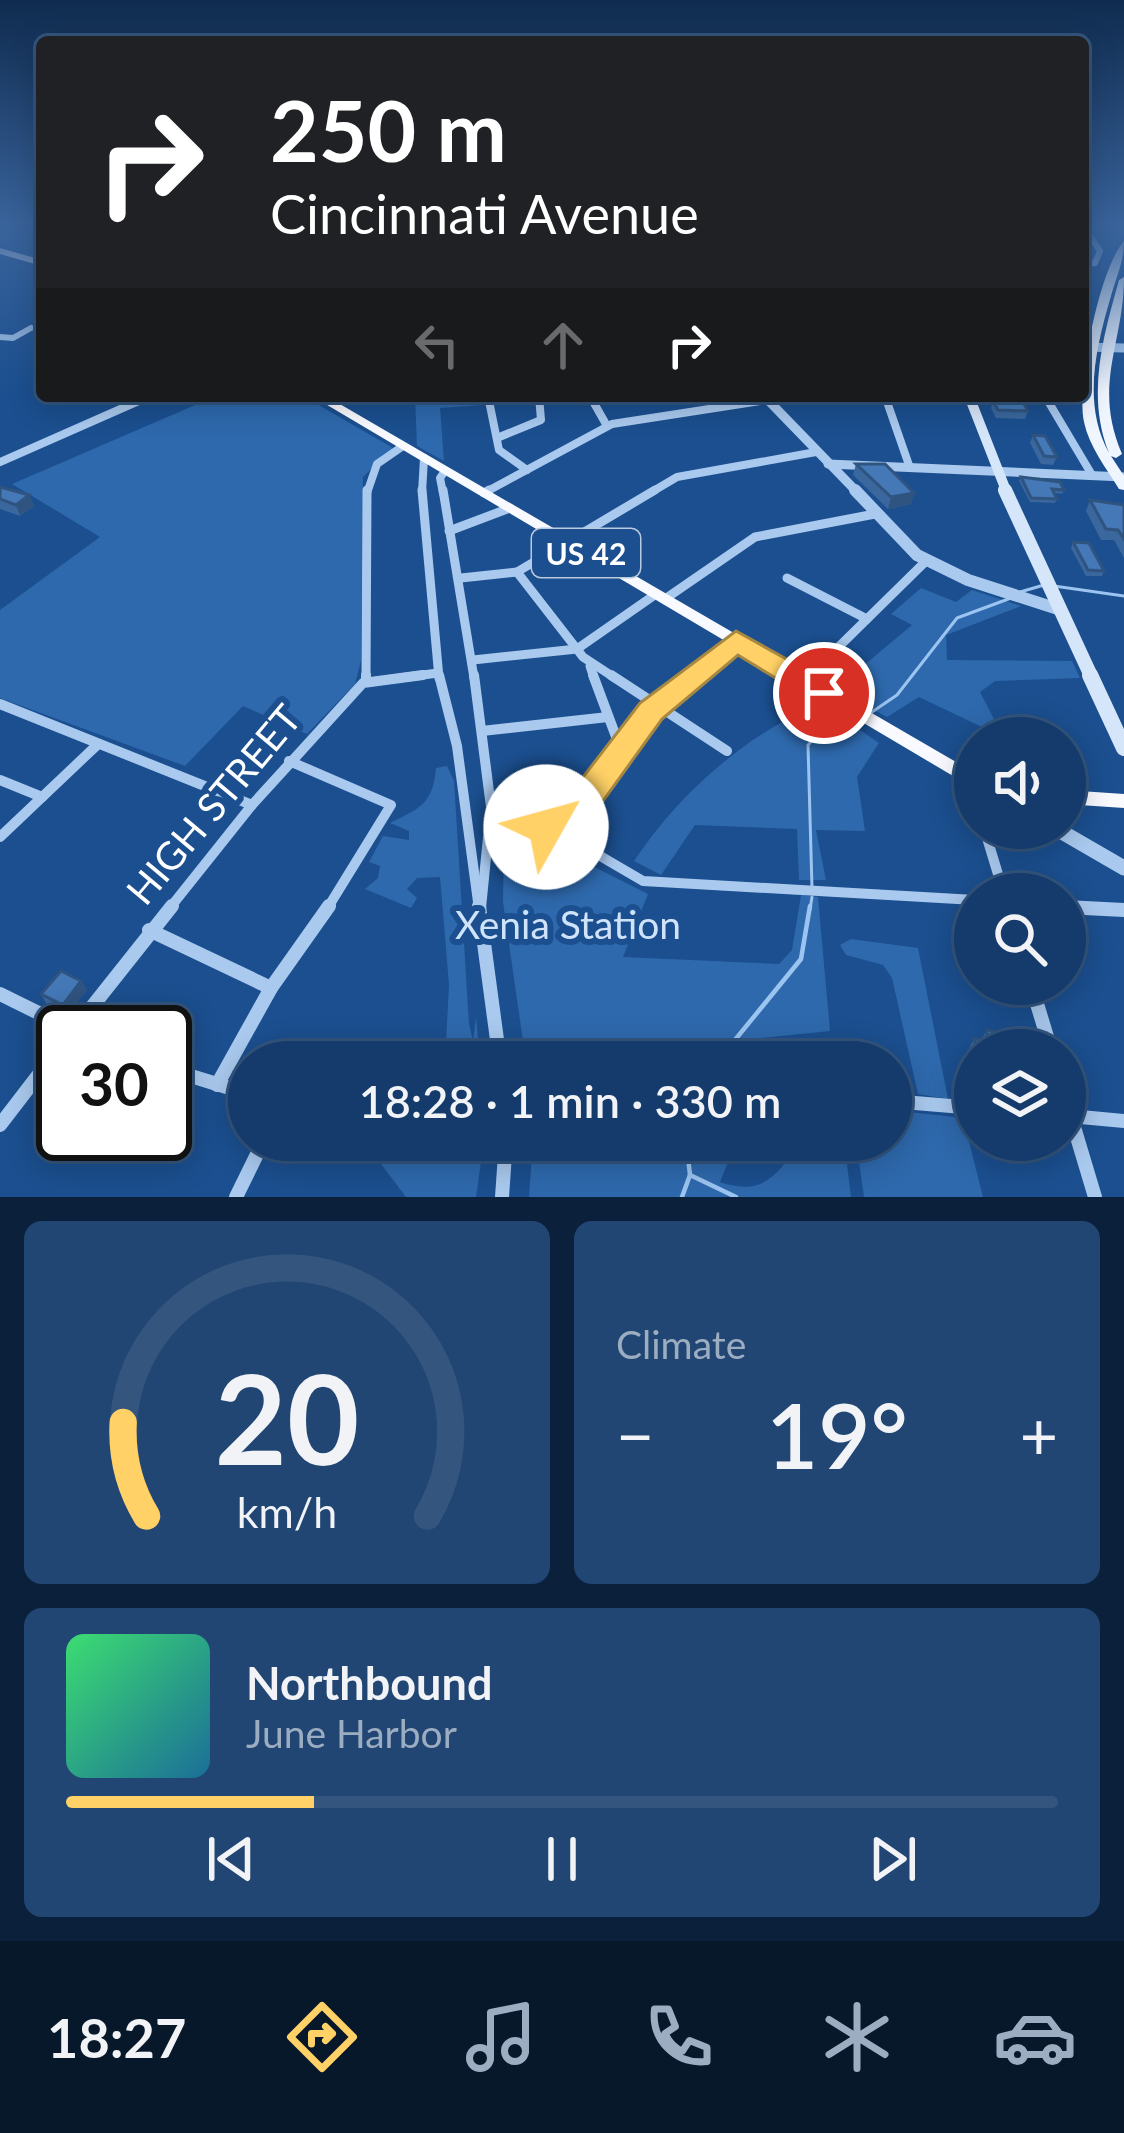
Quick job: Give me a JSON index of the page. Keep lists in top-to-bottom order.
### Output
{
  "streets": {
    "highway": ["US 42"],
    "street": ["HIGH STREET"]
  },
  "parks": ["Xenia Station"],
  "page": {
    "turn": ["250 m", "Cincinnati Avenue"],
    "limit": "30",
    "trip": "18:28 · 1 min · 330 m",
    "tile": "Climate",
    "heat": ["−", "19°", "+"],
    "song": ["Northbound", "June Harbor"],
    "tabs": "18:27",
    "gauge": ["20", "km/h"]
  }
}
